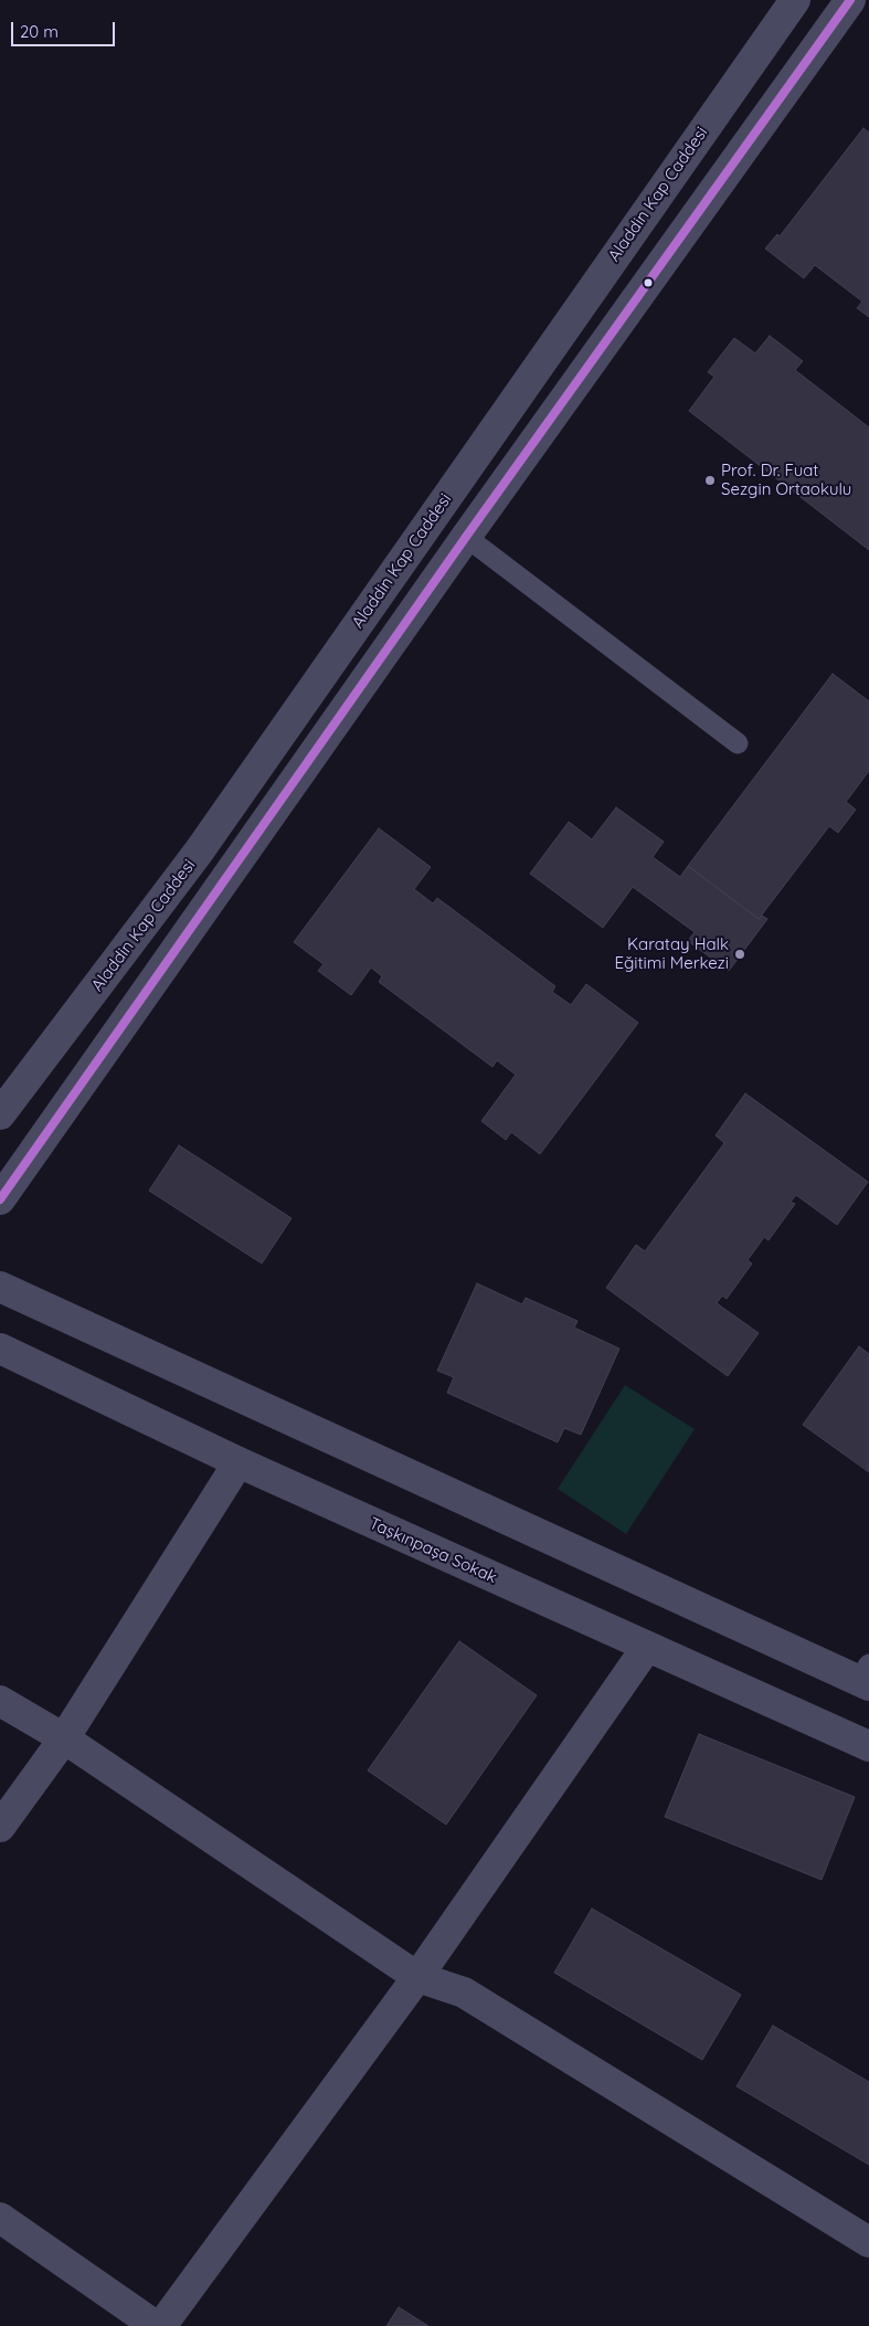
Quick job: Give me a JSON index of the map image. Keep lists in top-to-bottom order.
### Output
{
  "streets": {
    "street": ["Aladdin Kap Caddesi", "Taşkınpaşa Sokak"]
  },
  "places": ["Prof. Dr. Fuat Sezgin Ortaokulu", "Karatay Halk Eğitimi Merkezi"],
  "scale_bar": "20 m"
}
